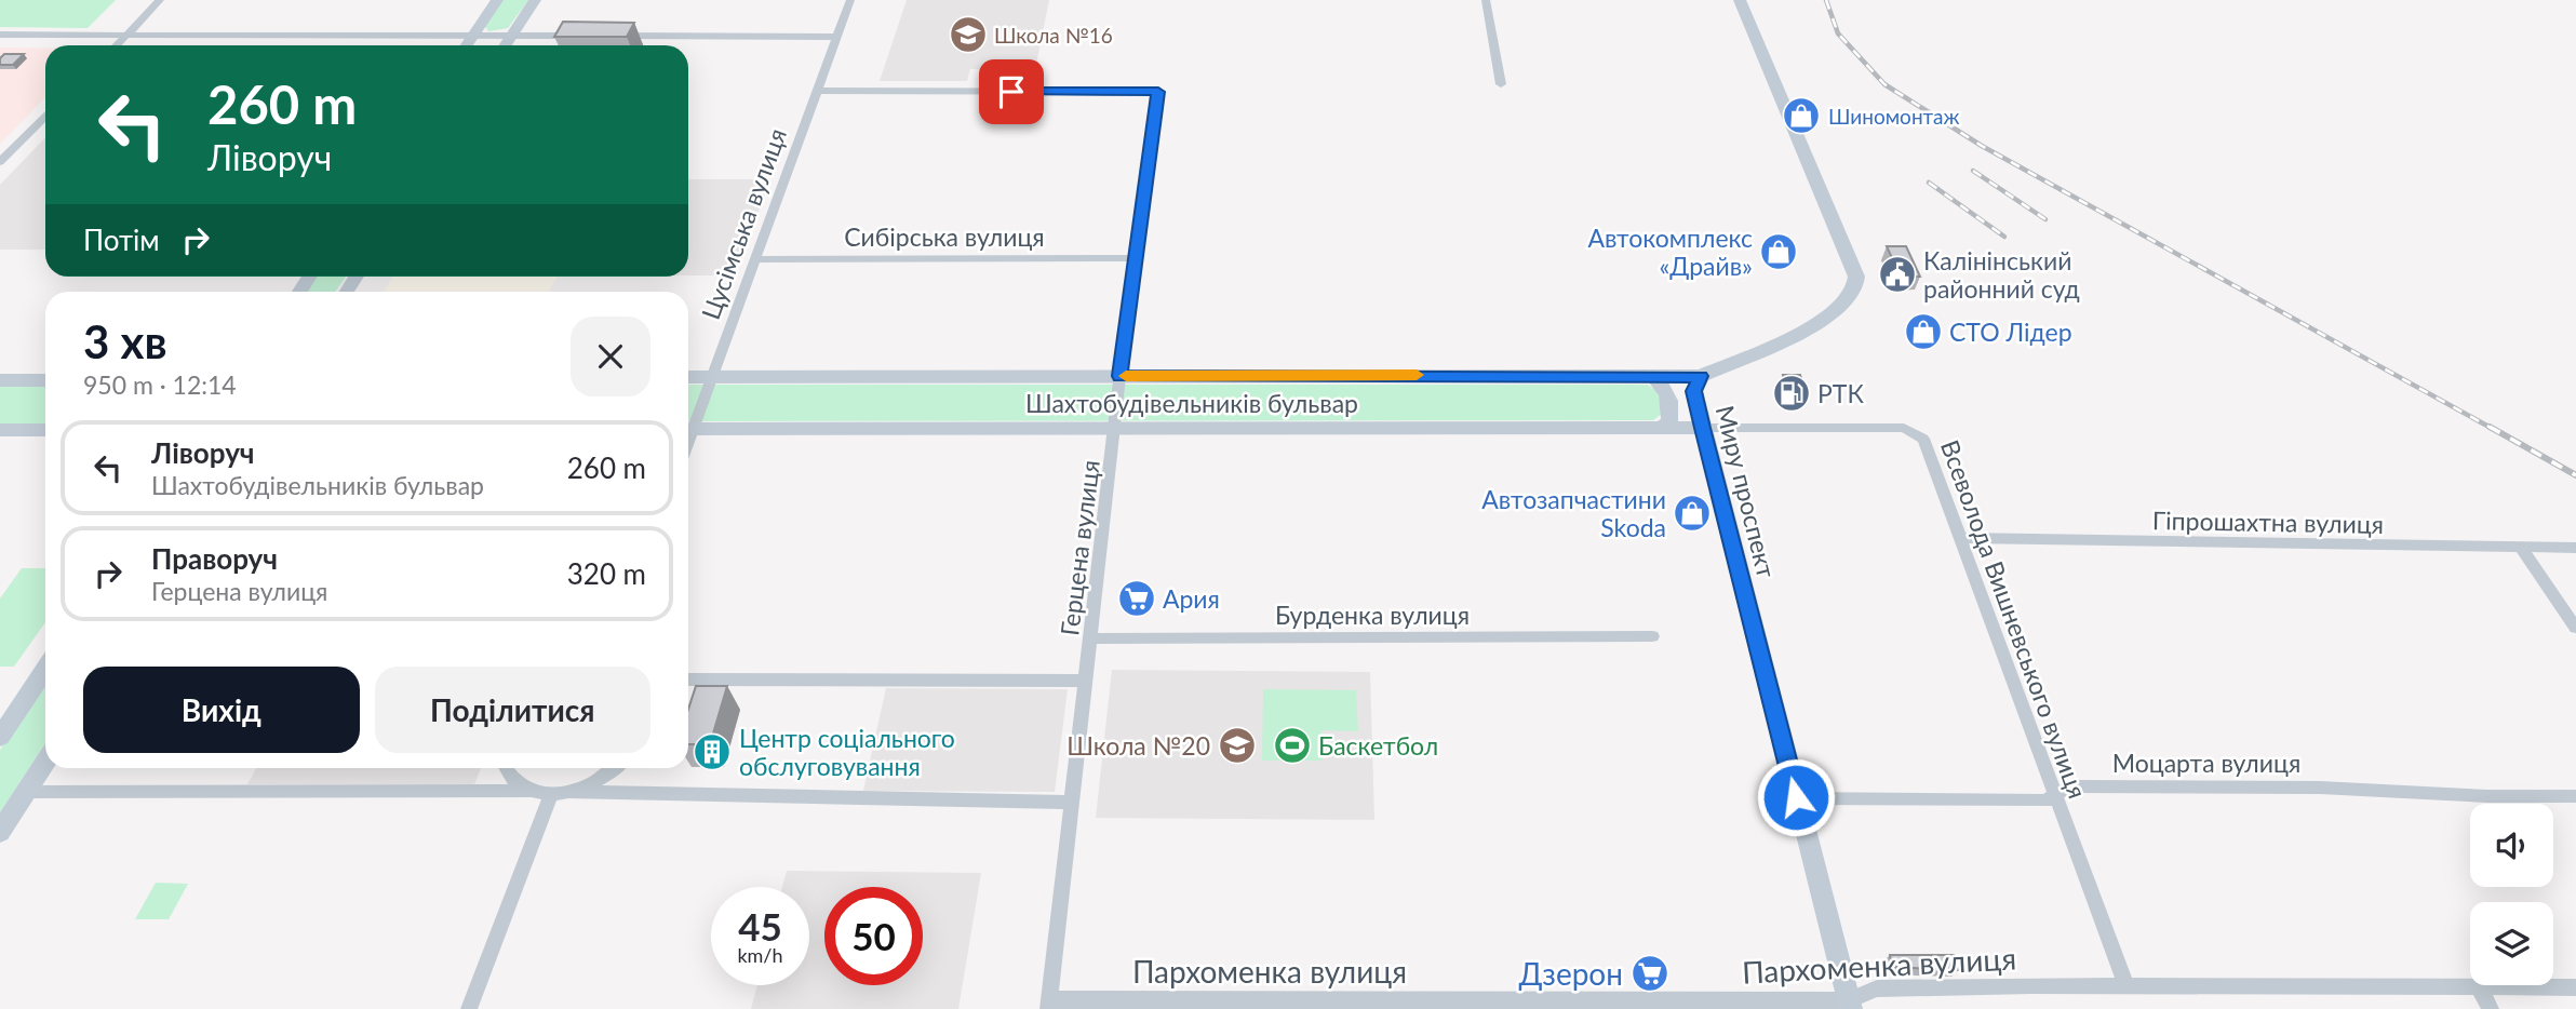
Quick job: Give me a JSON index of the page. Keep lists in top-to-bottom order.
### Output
{
  "streets": {
    "main road": ["Шахтобудівельників бульвар", "Миру проспект"],
    "street": [
      "Цусімська вулиця",
      "Сибірська вулиця",
      "Гіпрошахтна вулиця",
      "Герцена вулиця",
      "Бурденка вулиця",
      "Всеволода Вишневського вулиця",
      "Моцарта вулиця",
      "Пархоменка вулиця"
    ]
  },
  "crossings": [
    ["Цусімська вулиця", "Сибірська вулиця"],
    ["Цусімська вулиця", "Шахтобудівельників бульвар"],
    ["Цусімська вулиця", "Герцена вулиця"],
    ["Сибірська вулиця", "Герцена вулиця"],
    ["Шахтобудівельників бульвар", "Миру проспект"],
    ["Шахтобудівельників бульвар", "Герцена вулиця"],
    ["Шахтобудівельників бульвар", "Всеволода Вишневського вулиця"],
    ["Миру проспект", "Всеволода Вишневського вулиця"],
    ["Миру проспект", "Моцарта вулиця"],
    ["Миру проспект", "Пархоменка вулиця"],
    ["Гіпрошахтна вулиця", "Всеволода Вишневського вулиця"],
    ["Герцена вулиця", "Бурденка вулиця"],
    ["Герцена вулиця", "Пархоменка вулиця"],
    ["Всеволода Вишневського вулиця", "Моцарта вулиця"],
    ["Всеволода Вишневського вулиця", "Пархоменка вулиця"]
  ],
  "places": {
    "school or university": ["Школа №16", "Школа №20"],
    "shop": [
      "Шиномонтаж",
      "Автокомплекс «Драйв»",
      "СТО Лідер",
      "Автозапчастини Skoda"
    ],
    "public building": ["Калінінський районний суд"],
    "fuel station": ["РТК"],
    "supermarket": ["Ария", "Дзерон"],
    "sports": ["Баскетбол"],
    "building": ["Центр соціального обслуговування"]
  },
  "page": {
    "turn": ["260 m", "Ліворуч"],
    "then": "Потім",
    "heading": ["3 хв", "950 m · 12:14"],
    "list": [
      {
        "name": "Ліворуч",
        "note": "Шахтобудівельників бульвар",
        "value": "260 m"
      },
      {
        "name": "Праворуч",
        "note": "Герцена вулиця",
        "value": "320 m"
      }
    ],
    "buttons": ["Вихід", "Поділитися"],
    "speed": "45 km/h",
    "limit": "50"
  }
}
